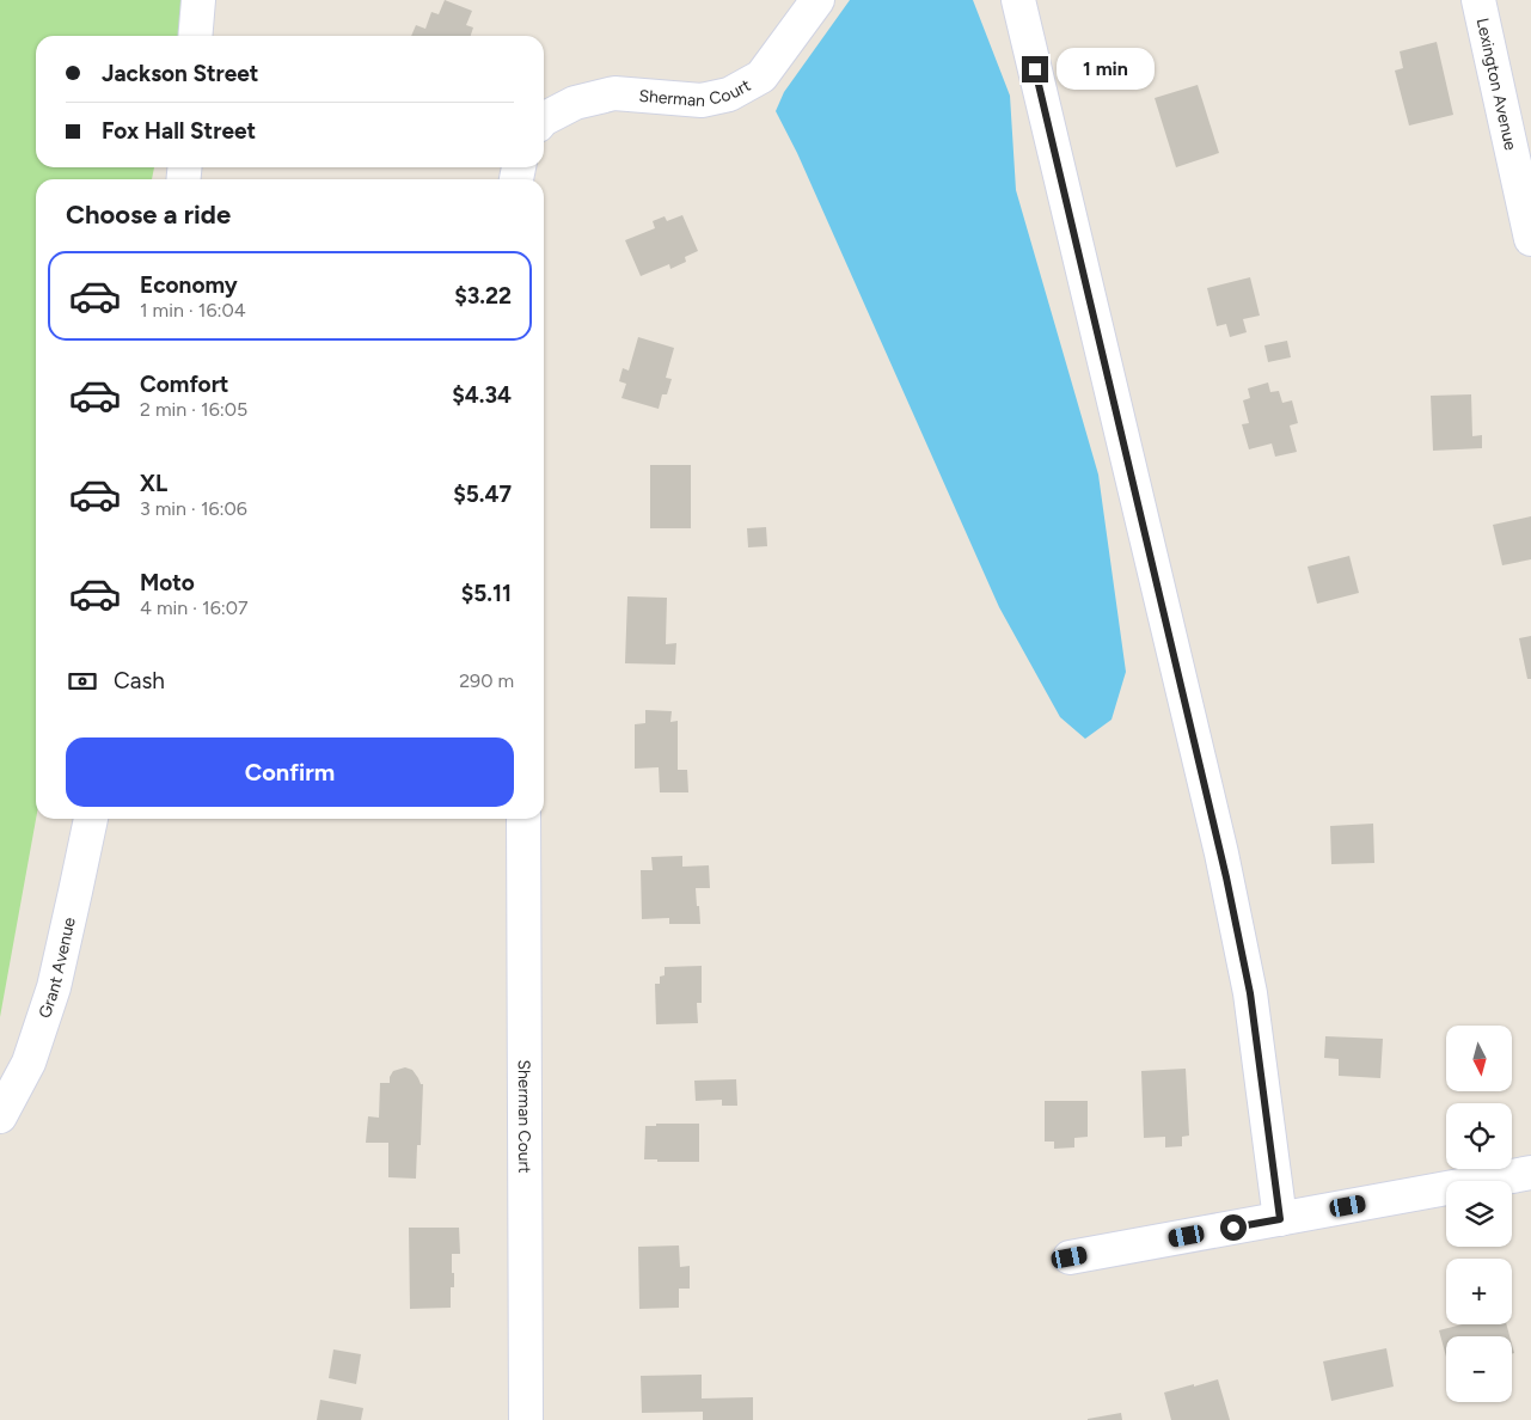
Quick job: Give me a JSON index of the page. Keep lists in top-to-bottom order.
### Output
{
  "streets": {
    "street": ["Lexington Avenue", "Sherman Court", "Grant Avenue"]
  },
  "north": "bottom",
  "page": {
    "banner": ["Jackson Street", "Fox Hall Street"],
    "bubble": "1 min",
    "heading": "Choose a ride",
    "list": [
      {
        "name": "Economy",
        "note": "1 min · 16:04",
        "value": "$3.22"
      },
      {
        "name": "Comfort",
        "note": "2 min · 16:05",
        "value": "$4.34"
      },
      {
        "name": "XL",
        "note": "3 min · 16:06",
        "value": "$5.47"
      },
      {
        "name": "Moto",
        "note": "4 min · 16:07",
        "value": "$5.11"
      }
    ],
    "pay": ["Cash", "290 m"],
    "buttons": "Confirm",
    "map_buttons": ["+", "−"]
  }
}
